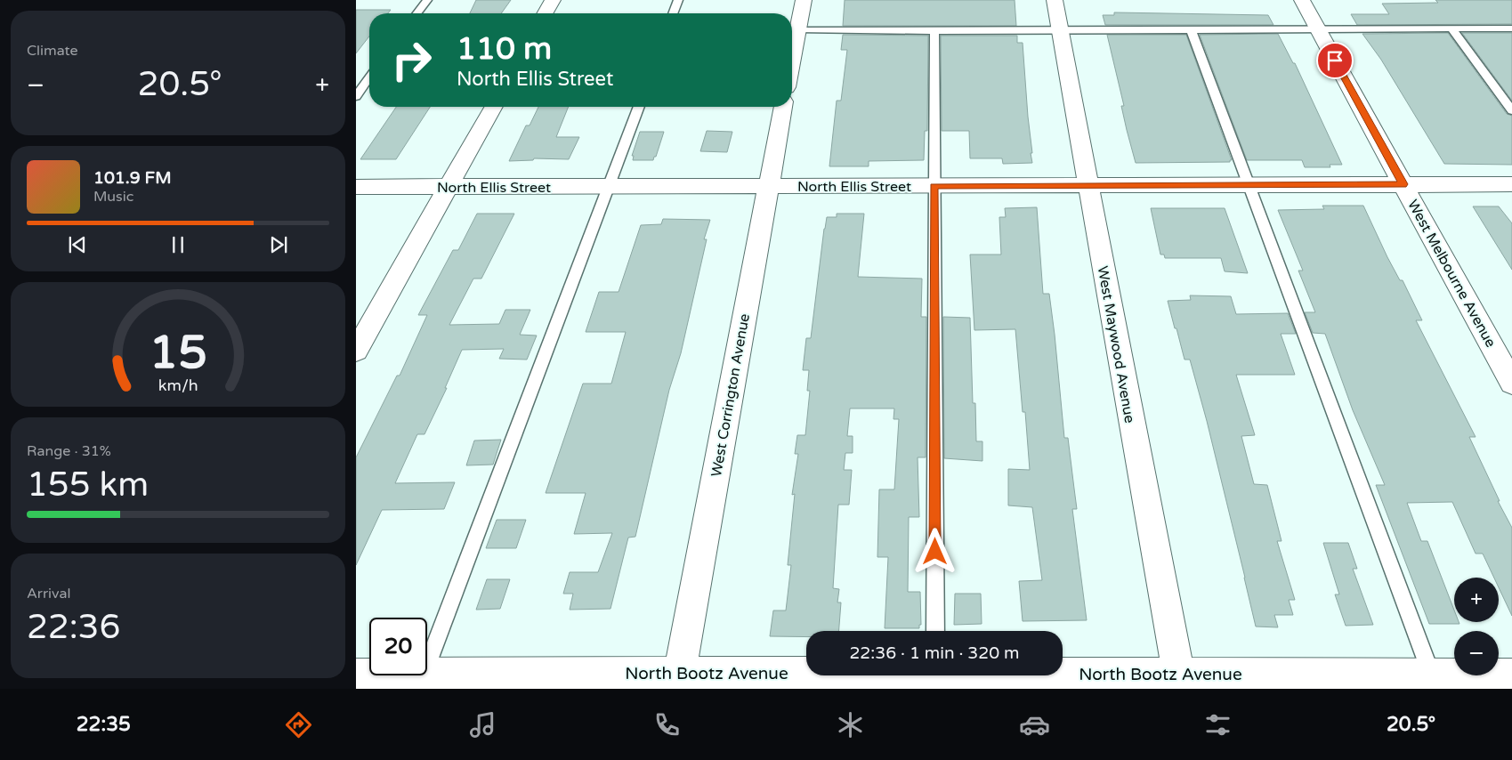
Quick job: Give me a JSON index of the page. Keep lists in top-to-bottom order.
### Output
{
  "streets": {
    "street": [
      "North Ellis Street",
      "West Melbourne Avenue",
      "West Maywood Avenue",
      "West Corrington Avenue",
      "North Bootz Avenue"
    ]
  },
  "crossings": [
    ["North Ellis Street", "West Melbourne Avenue"],
    ["North Ellis Street", "West Maywood Avenue"],
    ["North Ellis Street", "West Corrington Avenue"],
    ["West Maywood Avenue", "North Bootz Avenue"],
    ["West Corrington Avenue", "North Bootz Avenue"]
  ],
  "page": {
    "tile": [
      "Climate",
      ["Range · 31%", "155 km"],
      ["Arrival", "22:36"]
    ],
    "turn": ["110 m", "North Ellis Street"],
    "heat": ["−", "20.5°", "+"],
    "song": ["101.9 FM", "Music"],
    "map_buttons": ["+", "−"],
    "limit": "20",
    "trip": "22:36 · 1 min · 320 m",
    "tabs": ["22:35", "20.5°"],
    "gauge": ["15", "km/h"]
  }
}
